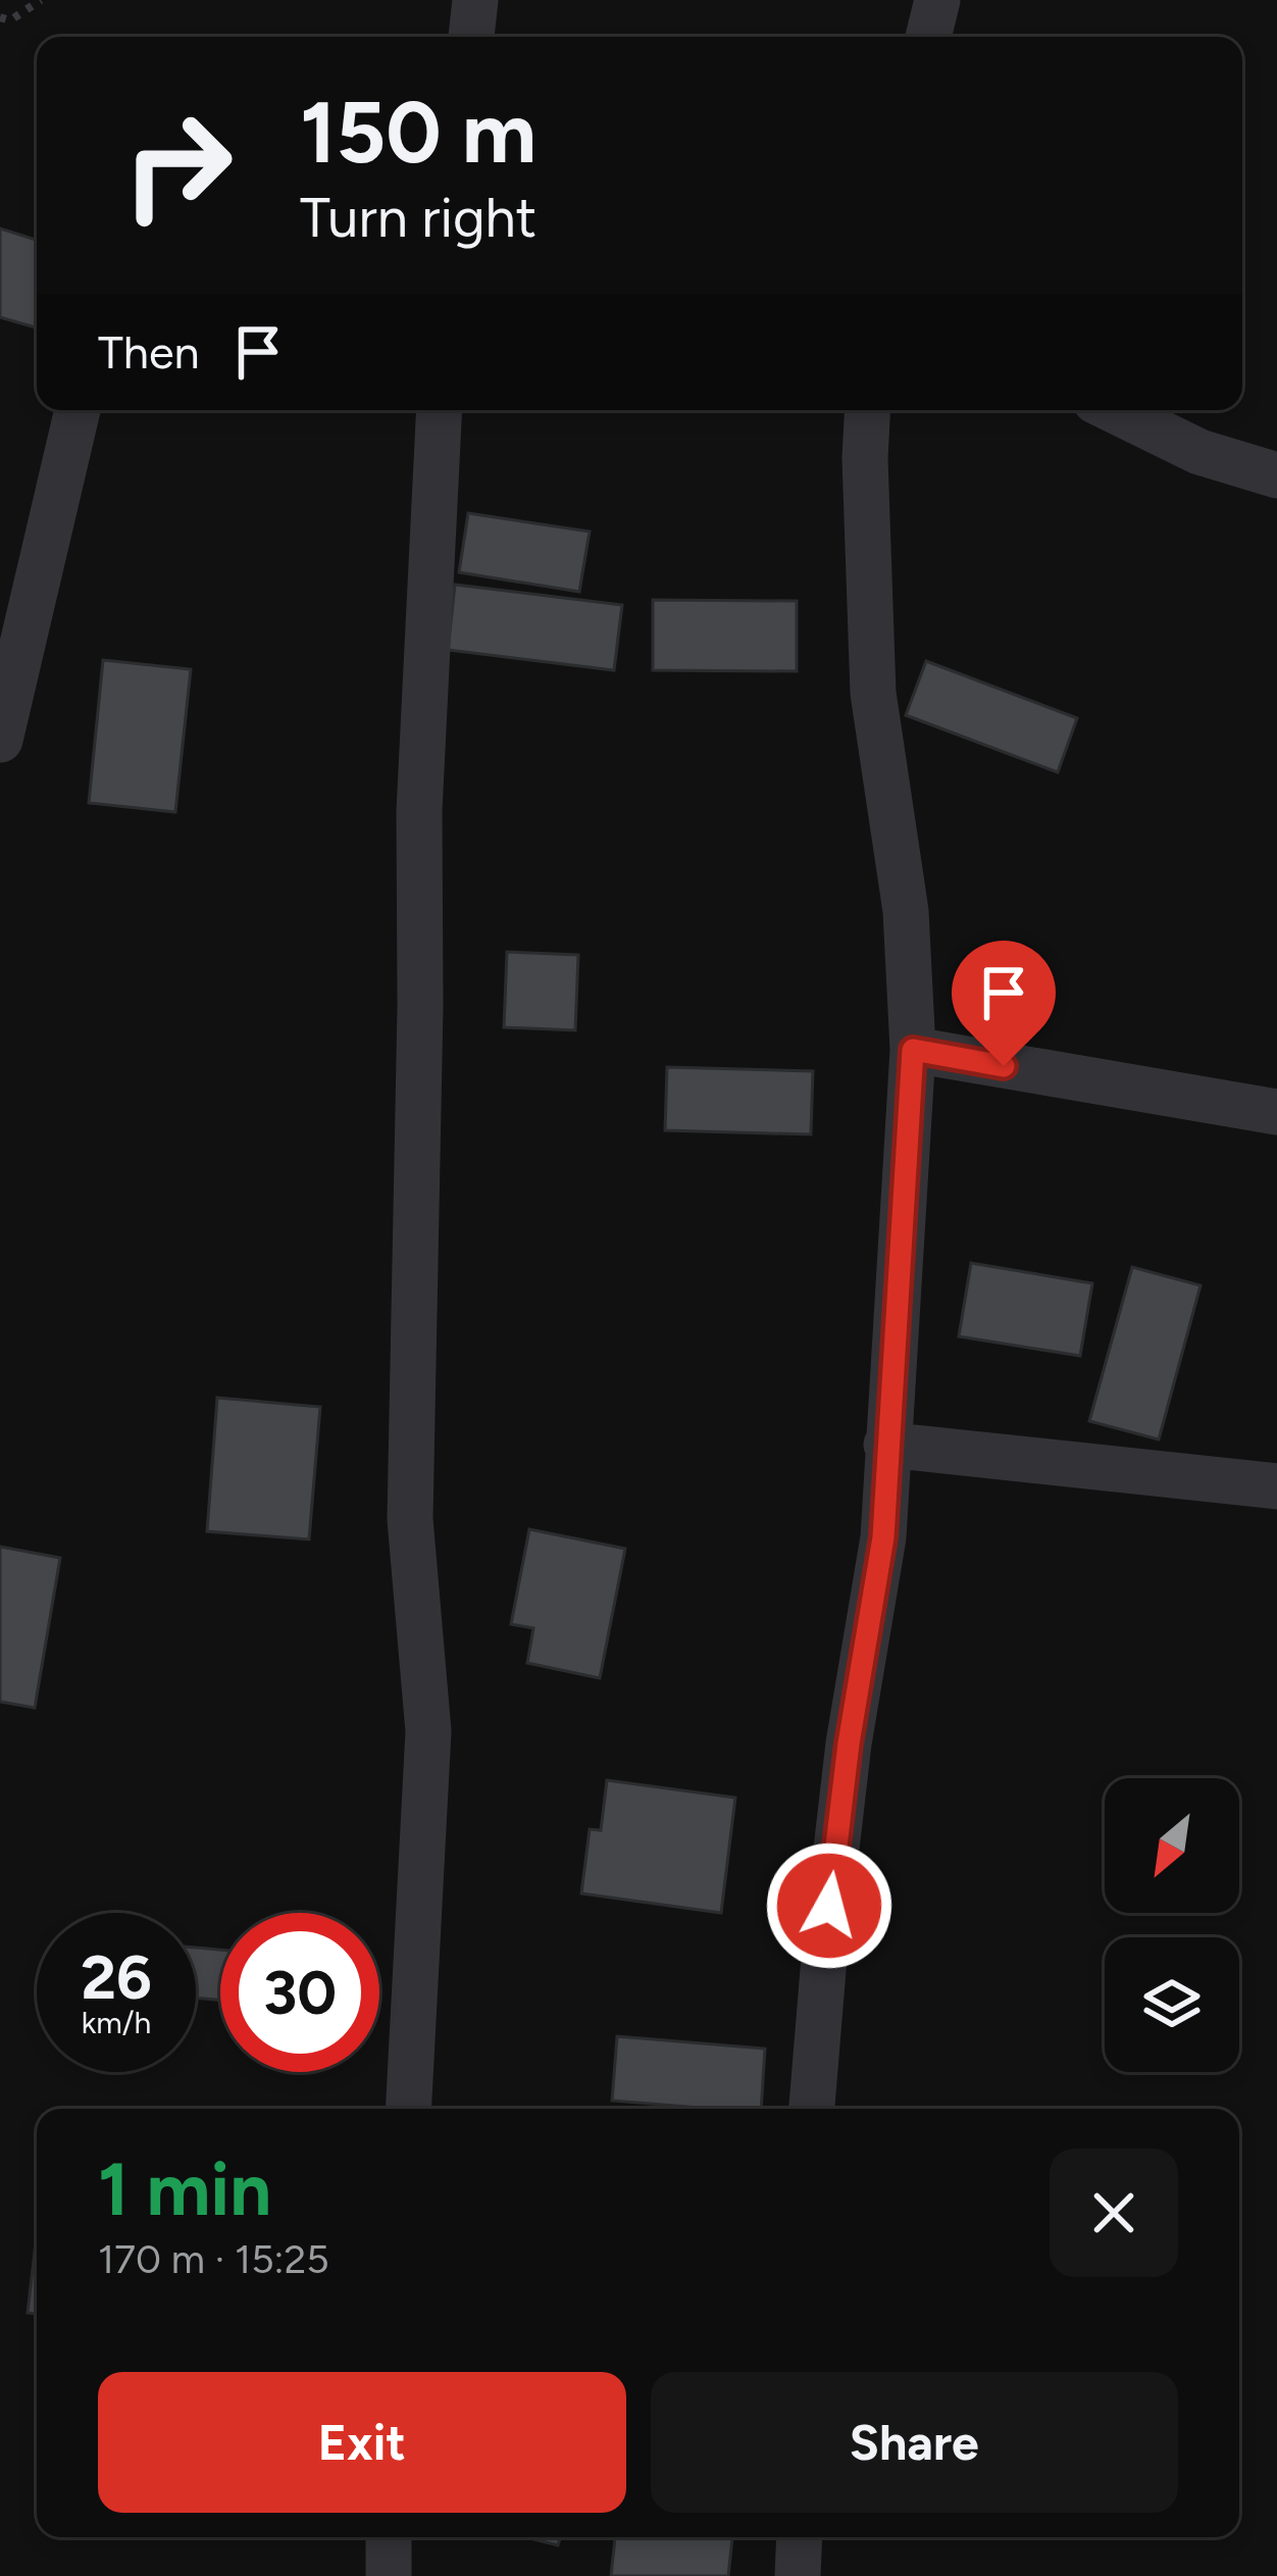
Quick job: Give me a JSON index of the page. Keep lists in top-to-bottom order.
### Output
{
  "north": "bottom left",
  "page": {
    "turn": ["150 m", "Turn right"],
    "then": "Then",
    "speed": "26 km/h",
    "limit": "30",
    "heading": ["1 min", "170 m · 15:25"],
    "buttons": ["Exit", "Share"]
  }
}
